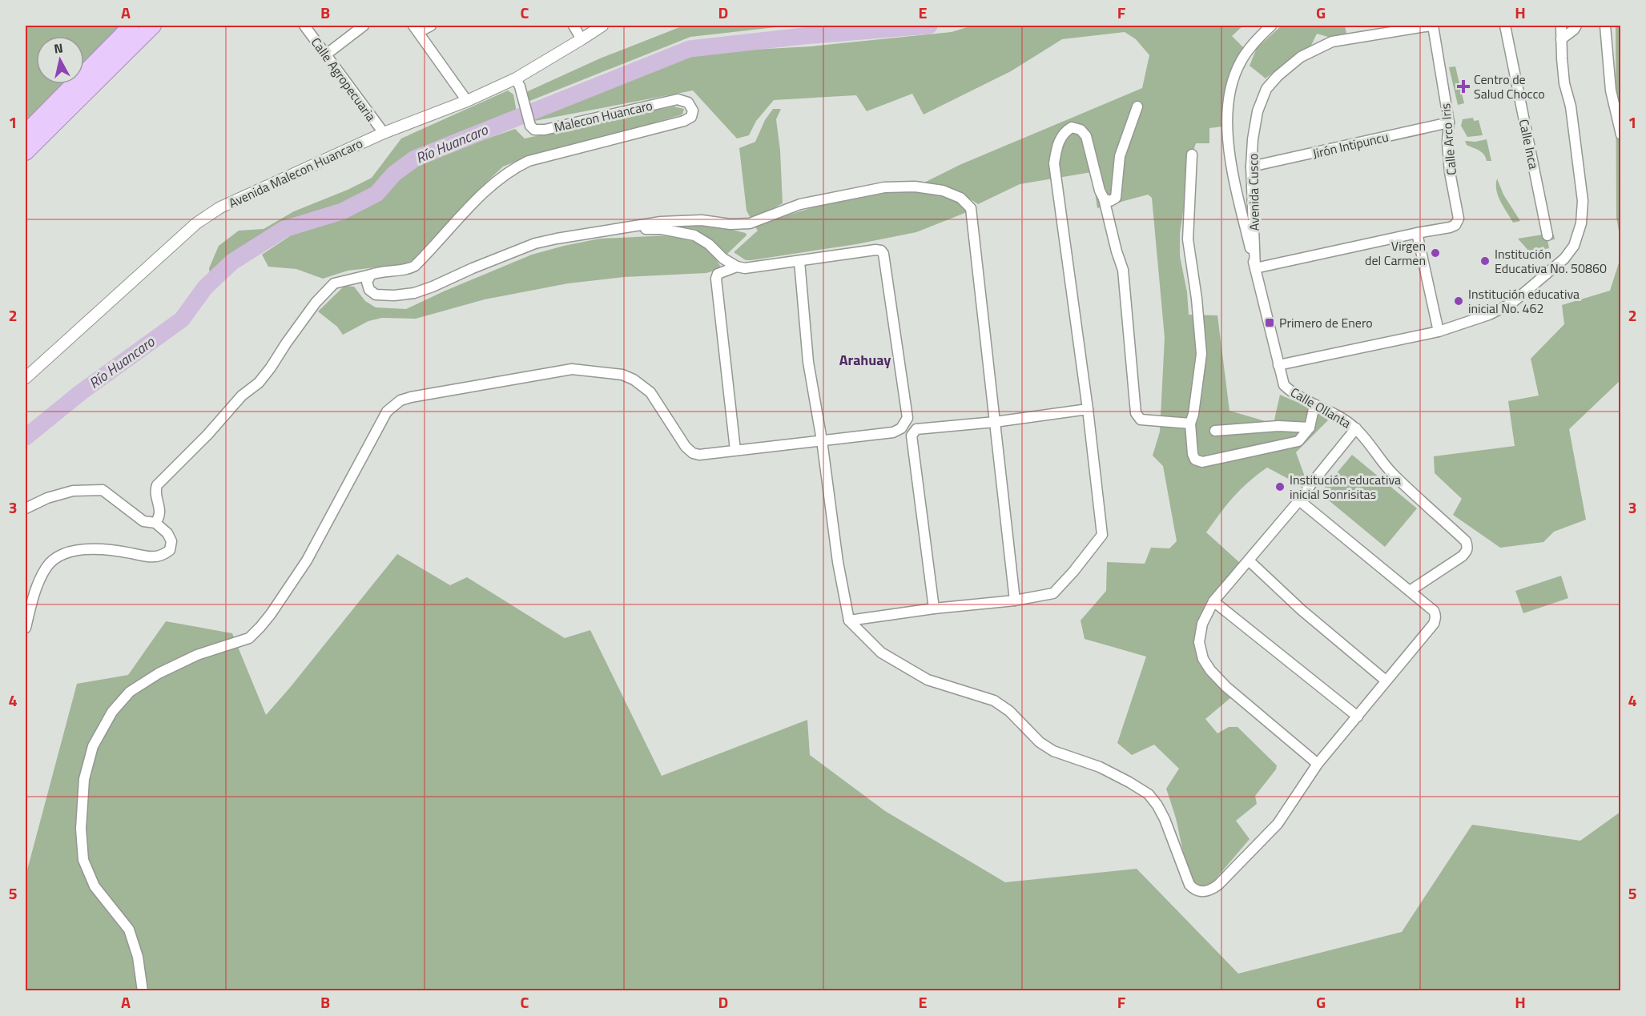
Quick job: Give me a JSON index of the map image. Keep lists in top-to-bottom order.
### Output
{
  "streets": {
    "street": [
      "Calle Agropecuaria",
      "Malecon Huancaro",
      "Calle Arco Iris",
      "Calle Inca",
      "Jirón Intipuncu",
      "Avenida Malecon Huancaro",
      "Avenida Cusco",
      "Calle Ollanta"
    ]
  },
  "crossings": [
    ["Calle Agropecuaria", "Avenida Malecon Huancaro"],
    ["Malecon Huancaro", "Avenida Malecon Huancaro"],
    ["Calle Arco Iris", "Jirón Intipuncu"],
    ["Calle Arco Iris", "Avenida Cusco"],
    ["Jirón Intipuncu", "Avenida Cusco"],
    ["Avenida Cusco", "Calle Ollanta"]
  ],
  "districts": ["Arahuay"],
  "water": ["Río Huancaro"],
  "places": {
    "health": ["Centro de Salud Chocco"],
    "other": [
      "Virgen del Carmen",
      "Institución Educativa No. 50860",
      "Institución educativa inicial No. 462",
      "Institución educativa inicial Sonrisitas"
    ],
    "transit": ["Primero de Enero"]
  },
  "north": "top",
  "grid": {
    "columns": [
      "A",
      "B",
      "C",
      "D",
      "E",
      "F",
      "G",
      "H"
    ],
    "rows": [
      "1",
      "2",
      "3",
      "4",
      "5"
    ]
  }
}
